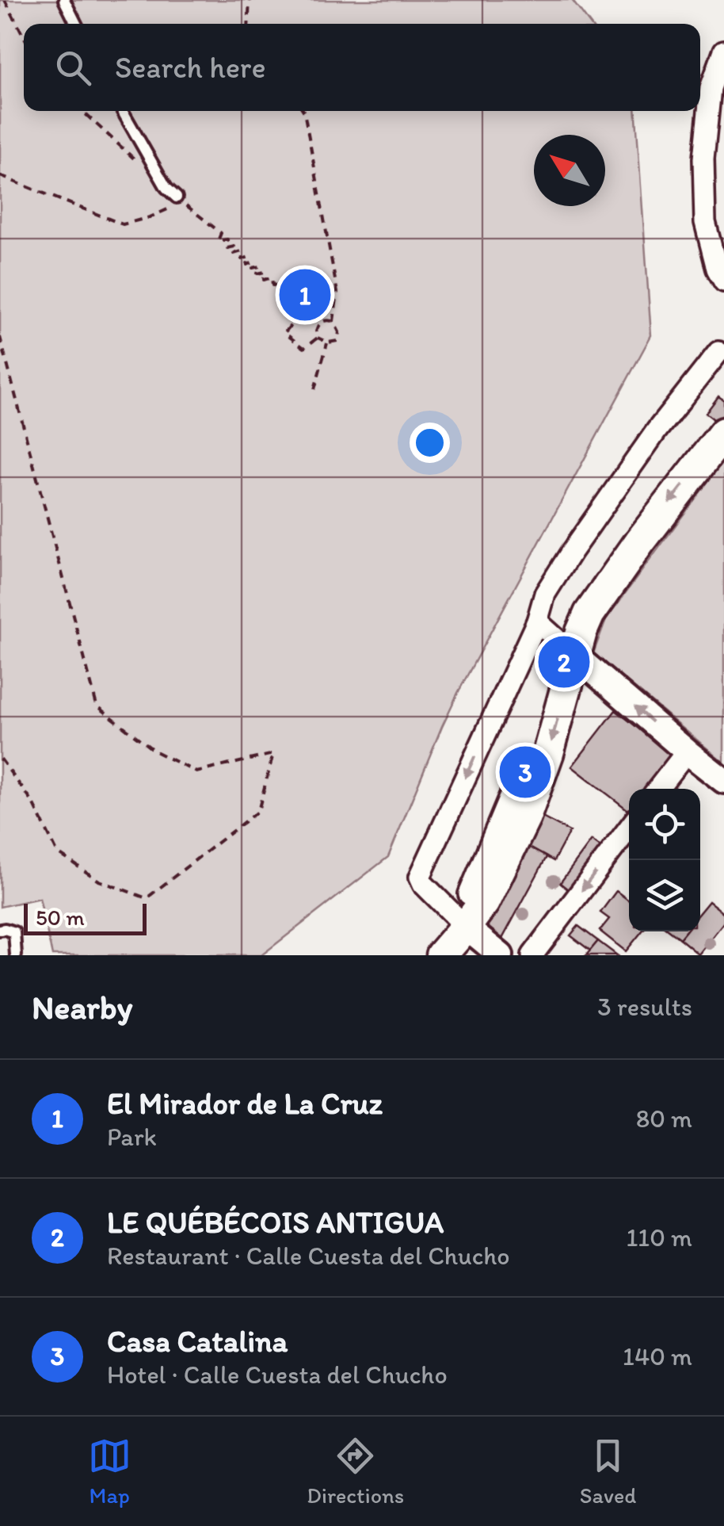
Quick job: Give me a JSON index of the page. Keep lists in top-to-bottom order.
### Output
{
  "scale_bar": "50 m",
  "north": "top left",
  "page": {
    "search": "Search here",
    "pins": ["1", "2", "3"],
    "scale": "50 m",
    "heading": ["Nearby", "3 results"],
    "list": [
      {
        "mark": "1",
        "name": "El Mirador de La Cruz",
        "note": "Park",
        "value": "80 m"
      },
      {
        "mark": "2",
        "name": "LE QUÉBÉCOIS ANTIGUA",
        "note": "Restaurant · Calle Cuesta del Chucho",
        "value": "110 m"
      },
      {
        "mark": "3",
        "name": "Casa Catalina",
        "note": "Hotel · Calle Cuesta del Chucho",
        "value": "140 m"
      }
    ],
    "nav": ["Map", "Directions", "Saved"]
  }
}
